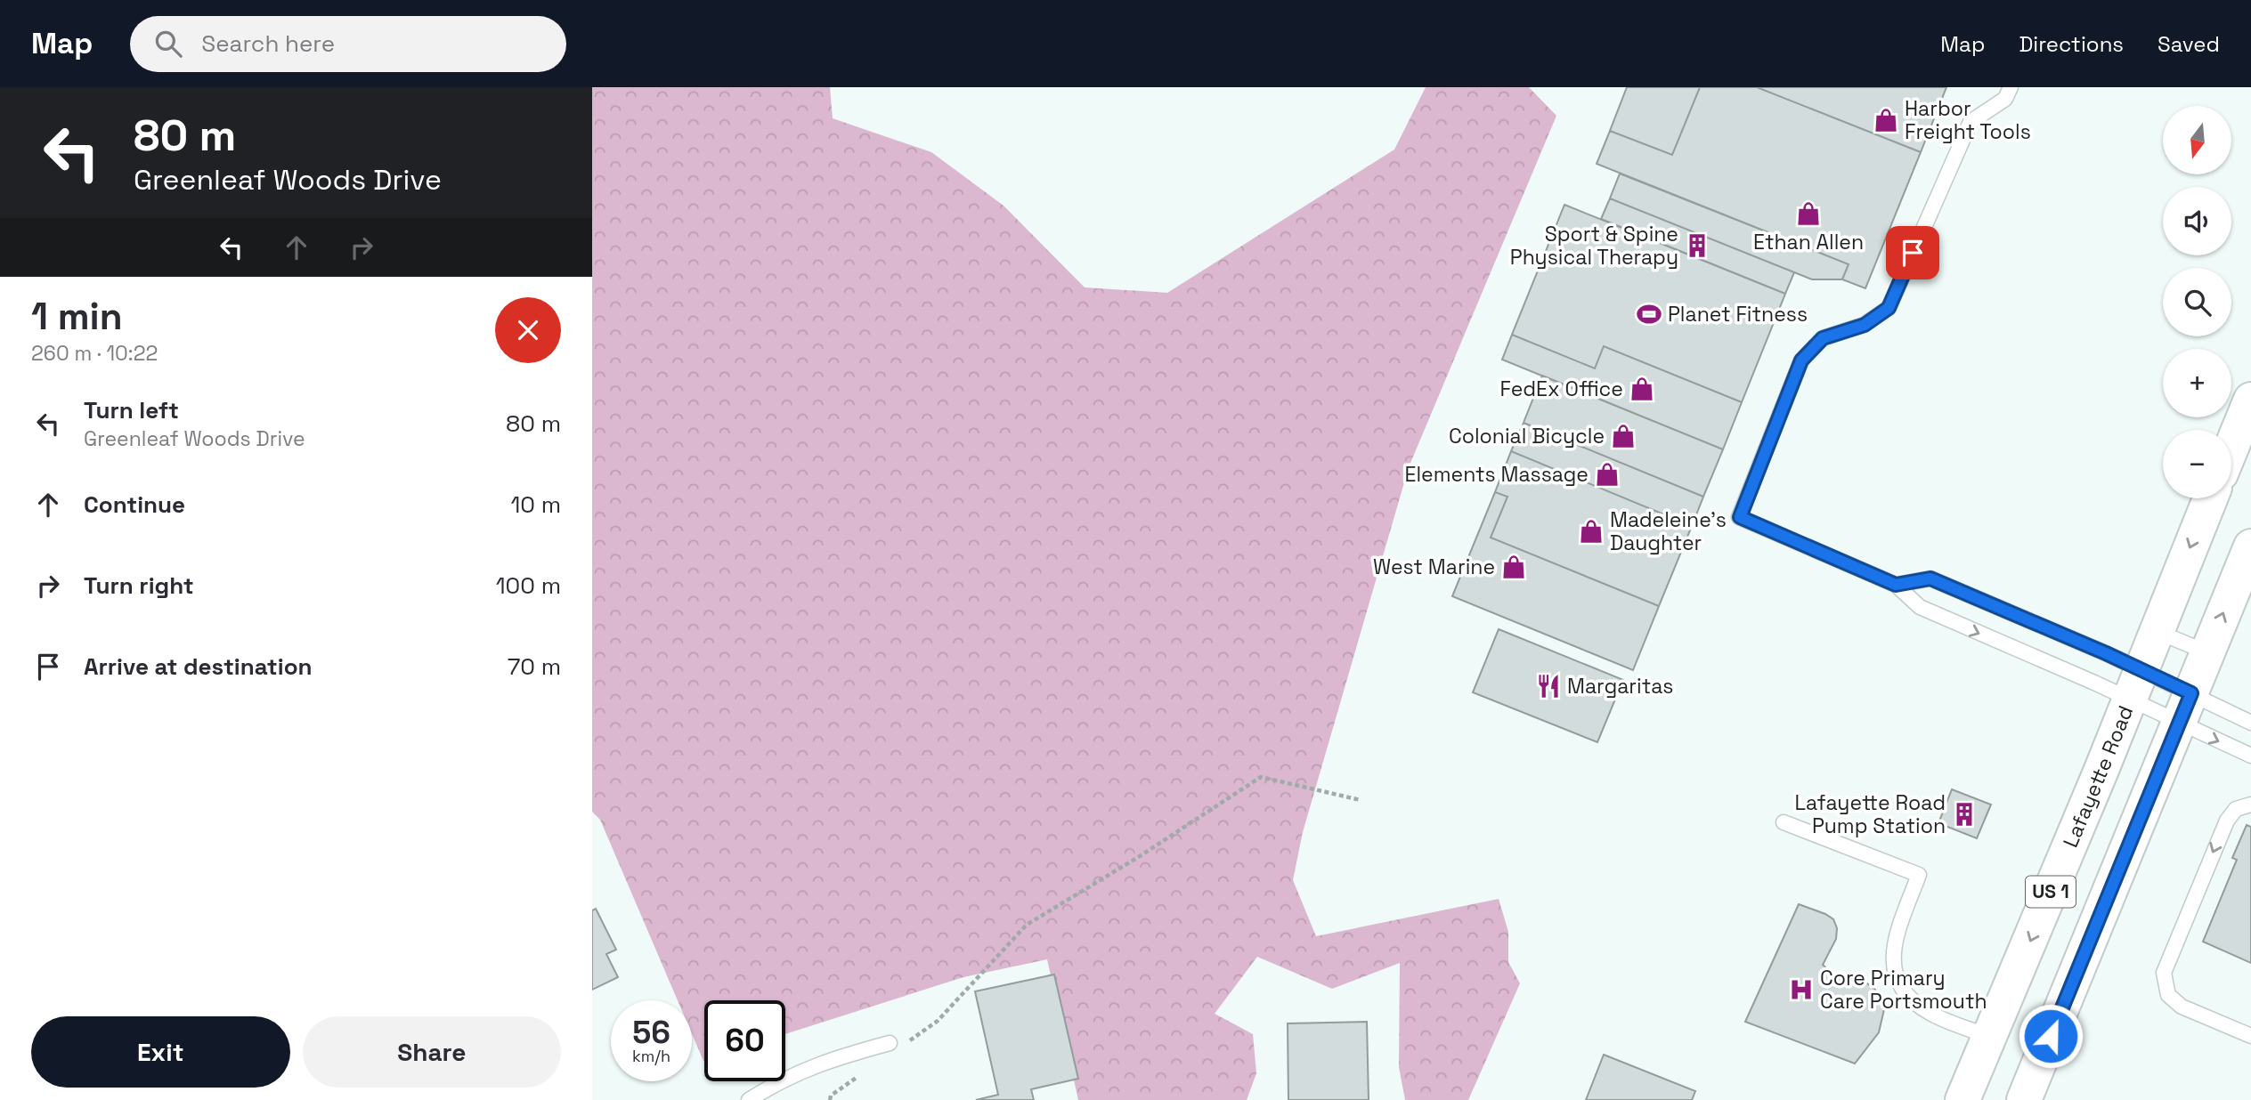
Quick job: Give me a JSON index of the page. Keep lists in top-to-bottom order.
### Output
{
  "streets": {
    "main road": ["Lafayette Road", "US 1"]
  },
  "places": {
    "shop": [
      "Harbor Freight Tools",
      "Ethan Allen",
      "FedEx Office",
      "Colonial Bicycle",
      "Elements Massage",
      "Madeleine's Daughter",
      "West Marine"
    ],
    "building": ["Sport & Spine Physical Therapy", "Lafayette Road Pump Station"],
    "sports": ["Planet Fitness"],
    "restaurant": ["Margaritas"],
    "hospital": ["Core Primary Care Portsmouth"]
  },
  "north": "bottom",
  "page": {
    "header": "Map",
    "search": "Search here",
    "nav": ["Map", "Directions", "Saved"],
    "turn": ["80 m", "Greenleaf Woods Drive"],
    "map_buttons": ["+", "−"],
    "heading": ["1 min", "260 m · 10:22"],
    "list": [
      {
        "name": "Turn left",
        "note": "Greenleaf Woods Drive",
        "value": "80 m"
      },
      {
        "name": "Continue",
        "value": "10 m"
      },
      {
        "name": "Turn right",
        "value": "100 m"
      },
      {
        "name": "Arrive at destination",
        "value": "70 m"
      }
    ],
    "speed": "56 km/h",
    "limit": "60",
    "buttons": ["Exit", "Share"]
  }
}
